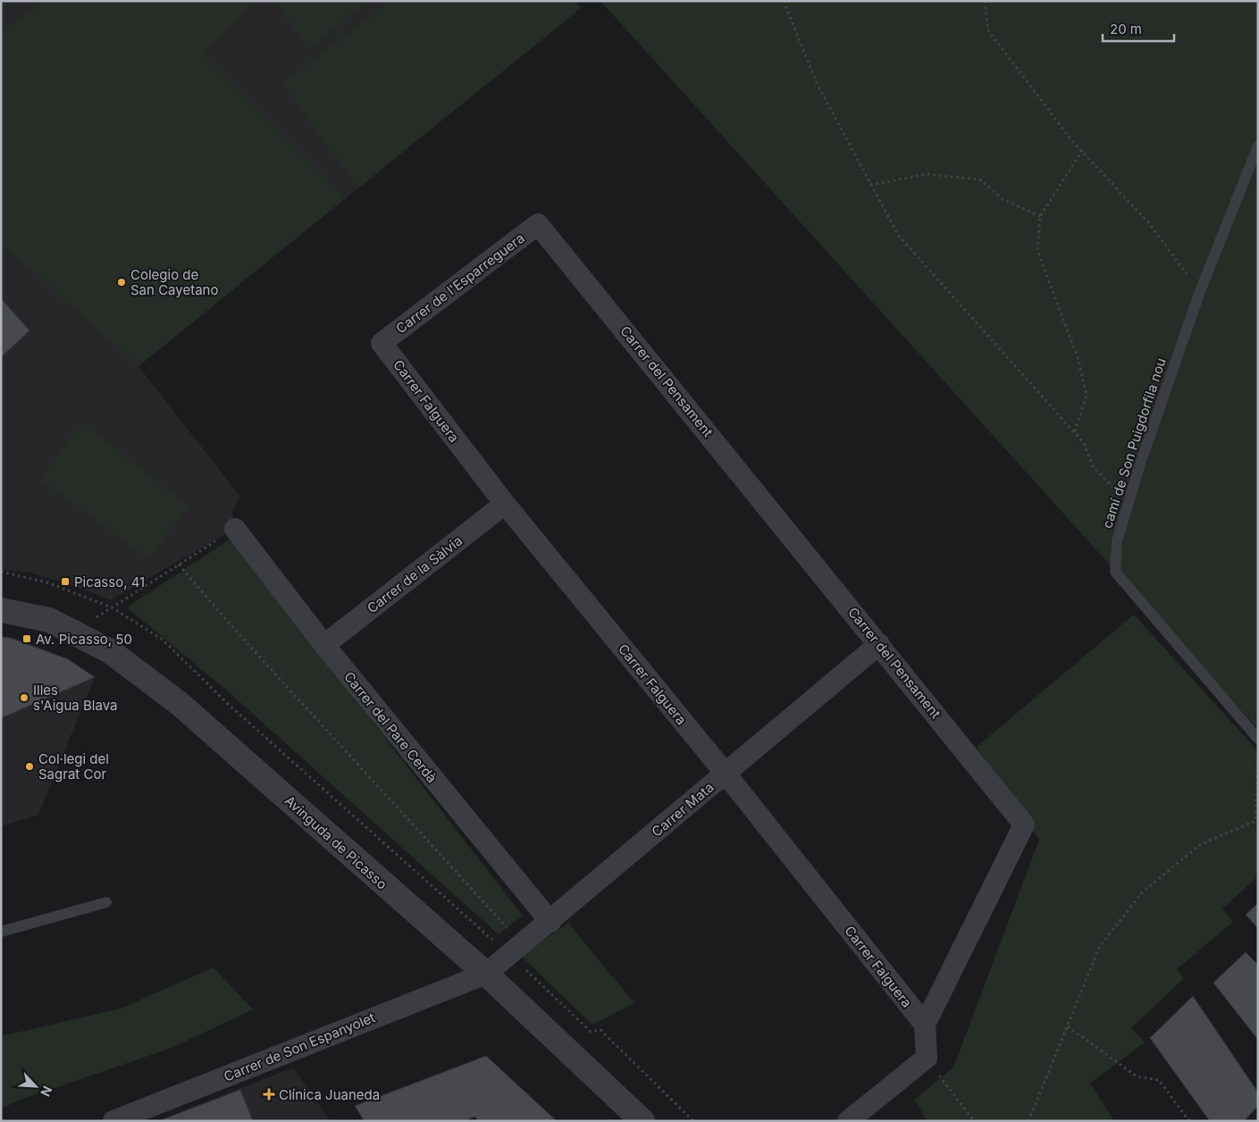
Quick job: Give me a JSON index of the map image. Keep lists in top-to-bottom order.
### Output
{
  "streets": {
    "street": [
      "Carrer de l'Esparreguera",
      "Carrer del Pensament",
      "Carrer Falguera",
      "Carrer de la Sàlvia",
      "Carrer del Pare Cerdà",
      "Carrer Mata",
      "Avinguda de Picasso",
      "Carrer de Son Espanyolet"
    ],
    "lane": ["camí de Son Puigdorfila nou"]
  },
  "crossings": [
    ["Carrer de l'Esparreguera", "Carrer del Pensament"],
    ["Carrer de l'Esparreguera", "Carrer Falguera"],
    ["Carrer del Pensament", "Carrer Falguera"],
    ["Carrer del Pensament", "Carrer Mata"],
    ["Carrer Falguera", "Carrer de la Sàlvia"],
    ["Carrer Falguera", "Carrer Mata"],
    ["Carrer de la Sàlvia", "Carrer del Pare Cerdà"],
    ["Carrer del Pare Cerdà", "Carrer Mata"],
    ["Carrer Mata", "Avinguda de Picasso"],
    ["Carrer Mata", "Carrer de Son Espanyolet"],
    ["Avinguda de Picasso", "Carrer de Son Espanyolet"]
  ],
  "places": {
    "other": ["Colegio de San Cayetano", "Illes s'Aigua Blava", "Col·legi del Sagrat Cor"],
    "transit": ["Picasso, 41", "Av. Picasso, 50"],
    "health": ["Clínica Juaneda"]
  },
  "scale_bar": "20 m",
  "north": "bottom right"
}
